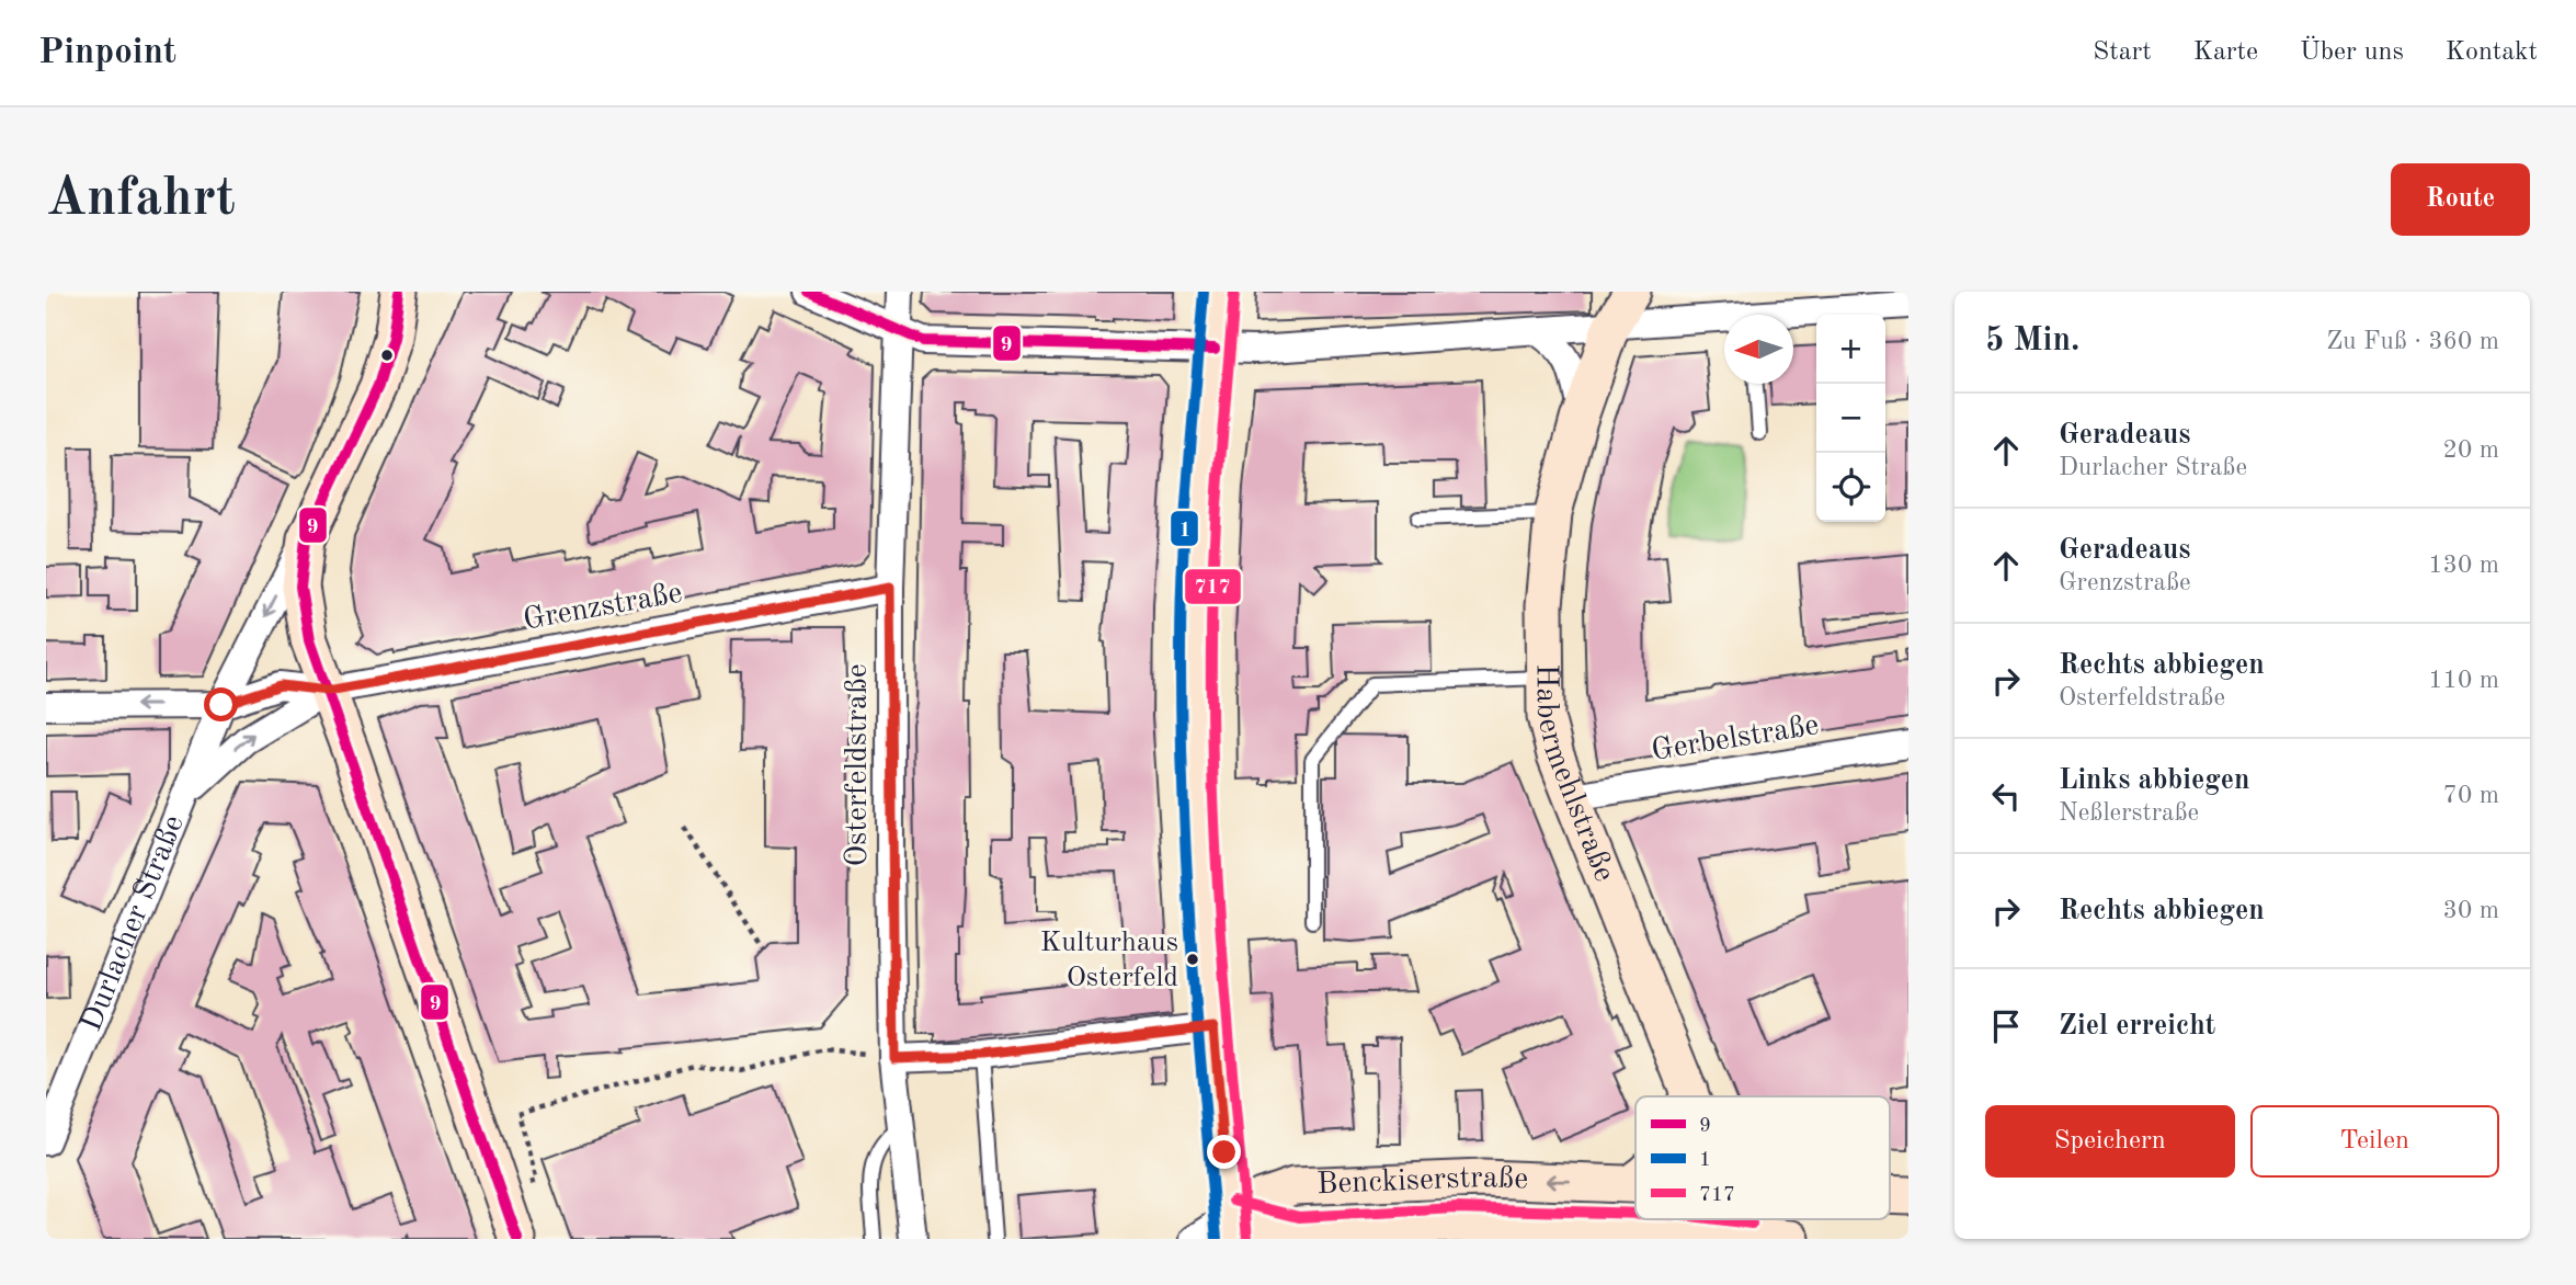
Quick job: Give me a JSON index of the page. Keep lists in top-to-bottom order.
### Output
{
  "streets": {
    "main road": ["Habermehlstraße", "Durlacher Straße", "Benckiserstraße"],
    "street": ["Grenzstraße", "Gerbelstraße", "Osterfeldstraße"]
  },
  "crossings": [
    ["Grenzstraße", "Osterfeldstraße"],
    ["Grenzstraße", "Durlacher Straße"],
    ["Gerbelstraße", "Habermehlstraße"],
    ["Habermehlstraße", "Benckiserstraße"]
  ],
  "places": ["Kulturhaus Osterfeld"],
  "lines": ["transit line 9", "transit line 1", "transit line 717"],
  "legend": ["9", "1", "717"],
  "north": "left",
  "page": {
    "header": "Pinpoint",
    "nav": [
      "Start",
      "Karte",
      "Über uns",
      "Kontakt"
    ],
    "buttons": [
      "Route",
      ["Speichern", "Teilen"]
    ],
    "title": "Anfahrt",
    "heading": ["5 Min.", "Zu Fuß · 360 m"],
    "map_buttons": ["+", "−"],
    "list": [
      ["Geradeaus", "Durlacher Straße", "20 m"],
      ["Geradeaus", "Grenzstraße", "130 m"],
      ["Rechts abbiegen", "Osterfeldstraße", "110 m"],
      ["Links abbiegen", "Neßlerstraße", "70 m"],
      ["Rechts abbiegen", "30 m"],
      "Ziel erreicht"
    ]
  }
}
